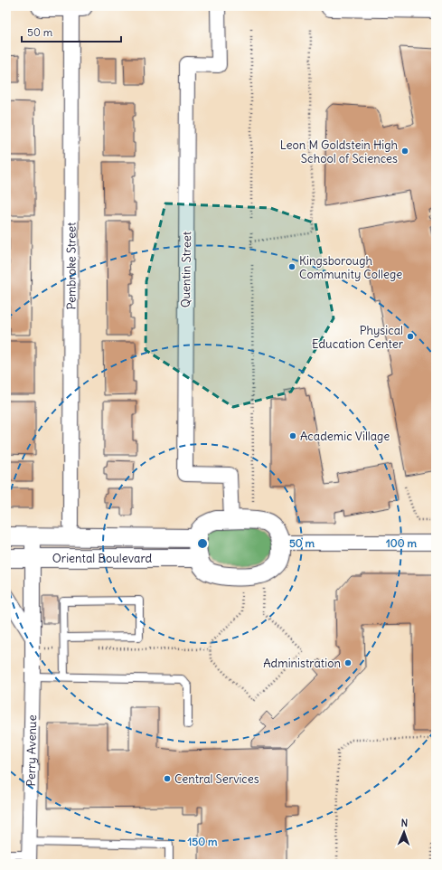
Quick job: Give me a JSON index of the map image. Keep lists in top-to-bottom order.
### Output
{
  "streets": {
    "street": [
      "Pembroke Street",
      "Quentin Street",
      "Oriental Boulevard",
      "Perry Avenue"
    ]
  },
  "crossings": [
    ["Quentin Street", "Oriental Boulevard"],
    ["Oriental Boulevard", "Perry Avenue"]
  ],
  "places": [
    "Leon M Goldstein High School of Sciences",
    "Kingsborough Community College",
    "Physical Education Center",
    "Academic Village",
    "Administration",
    "Central Services"
  ],
  "scale_bar": "50 m",
  "north": "top",
  "rings": ["50 m", "100 m", "150 m"]
}
